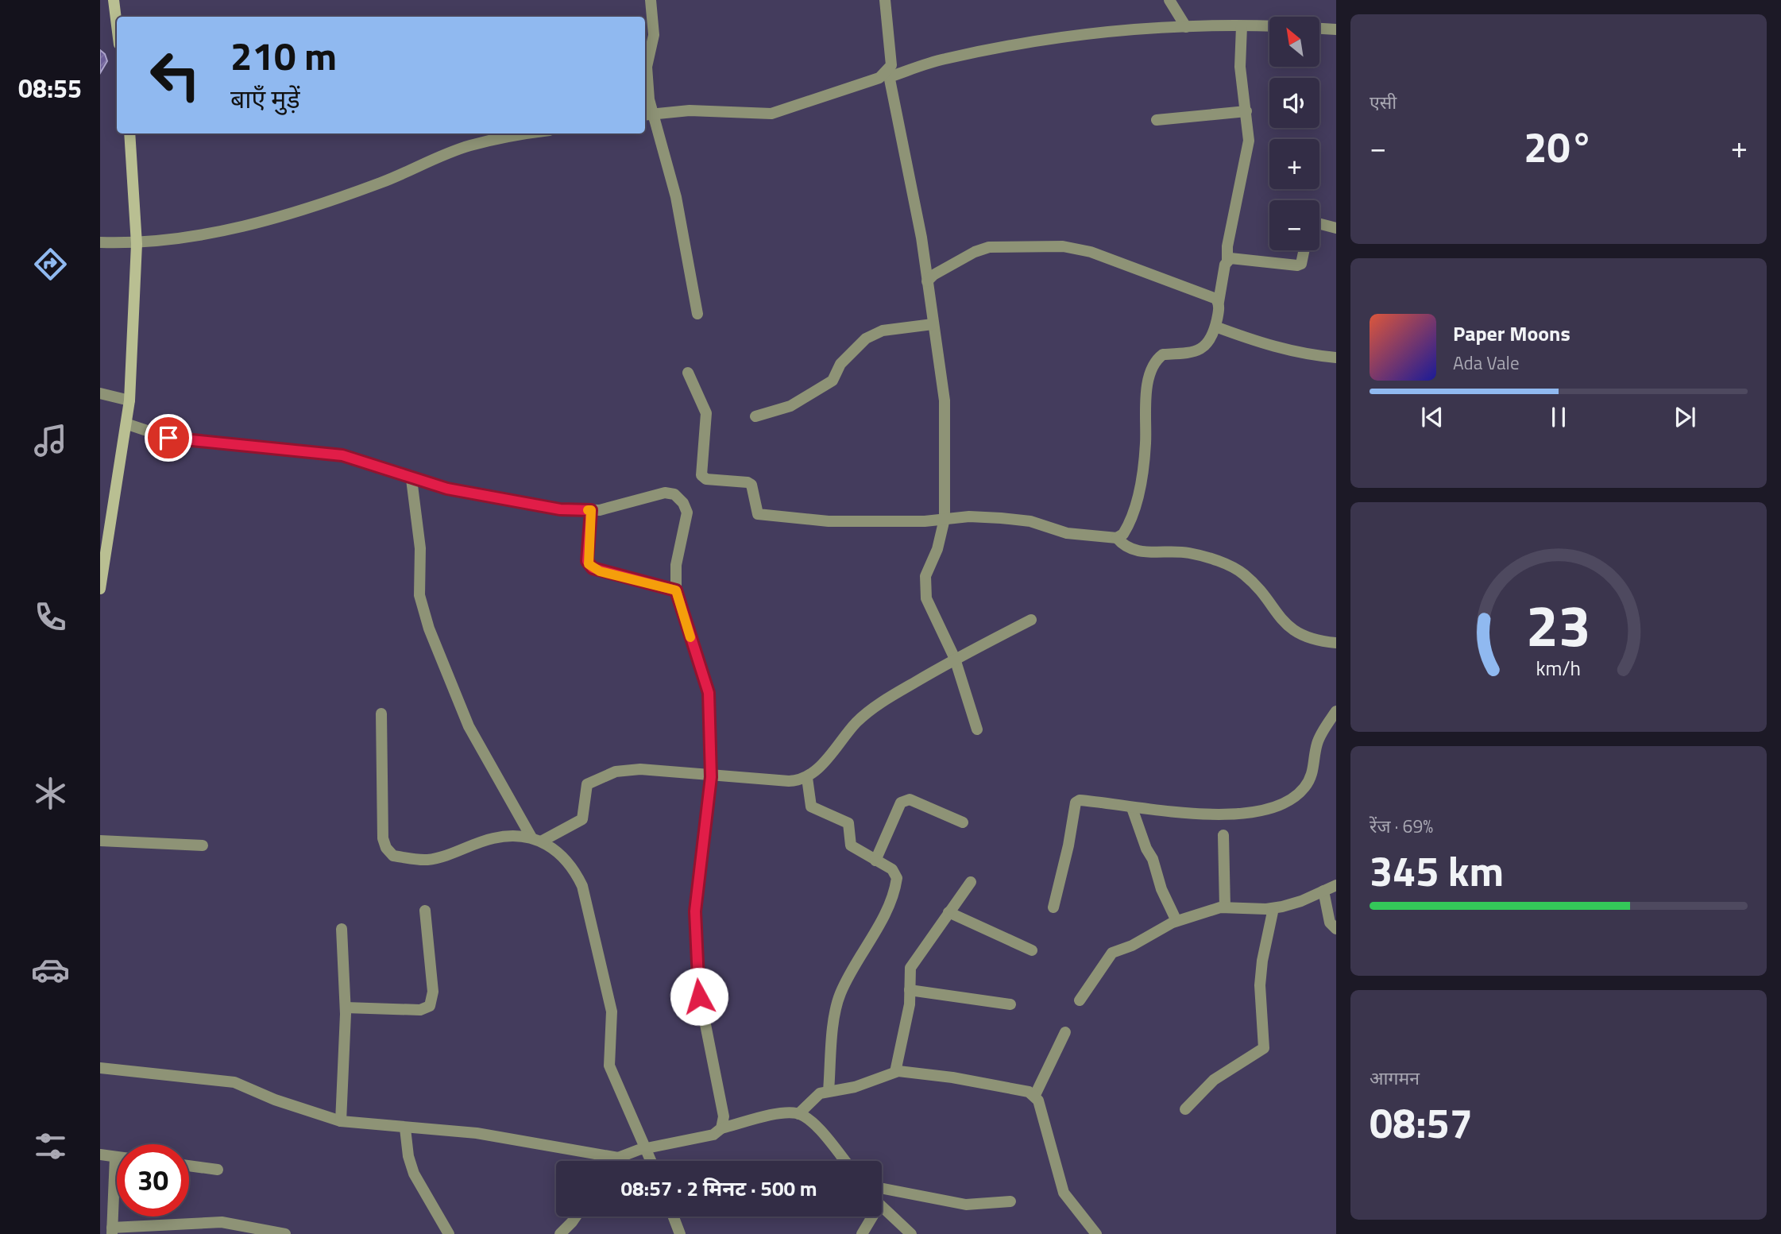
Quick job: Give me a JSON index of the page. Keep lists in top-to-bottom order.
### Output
{
  "north": "top left",
  "page": {
    "tabs": "08:55",
    "tile": [
      "एसी",
      ["रेंज · 69%", "345 km"],
      ["आगमन", "08:57"]
    ],
    "map_buttons": ["+", "−"],
    "turn": ["210 m", "बाएँ मुड़ें"],
    "heat": ["−", "20°", "+"],
    "song": ["Paper Moons", "Ada Vale"],
    "limit": "30",
    "trip": "08:57 · 2 मिनट · 500 m",
    "gauge": ["23", "km/h"]
  }
}
